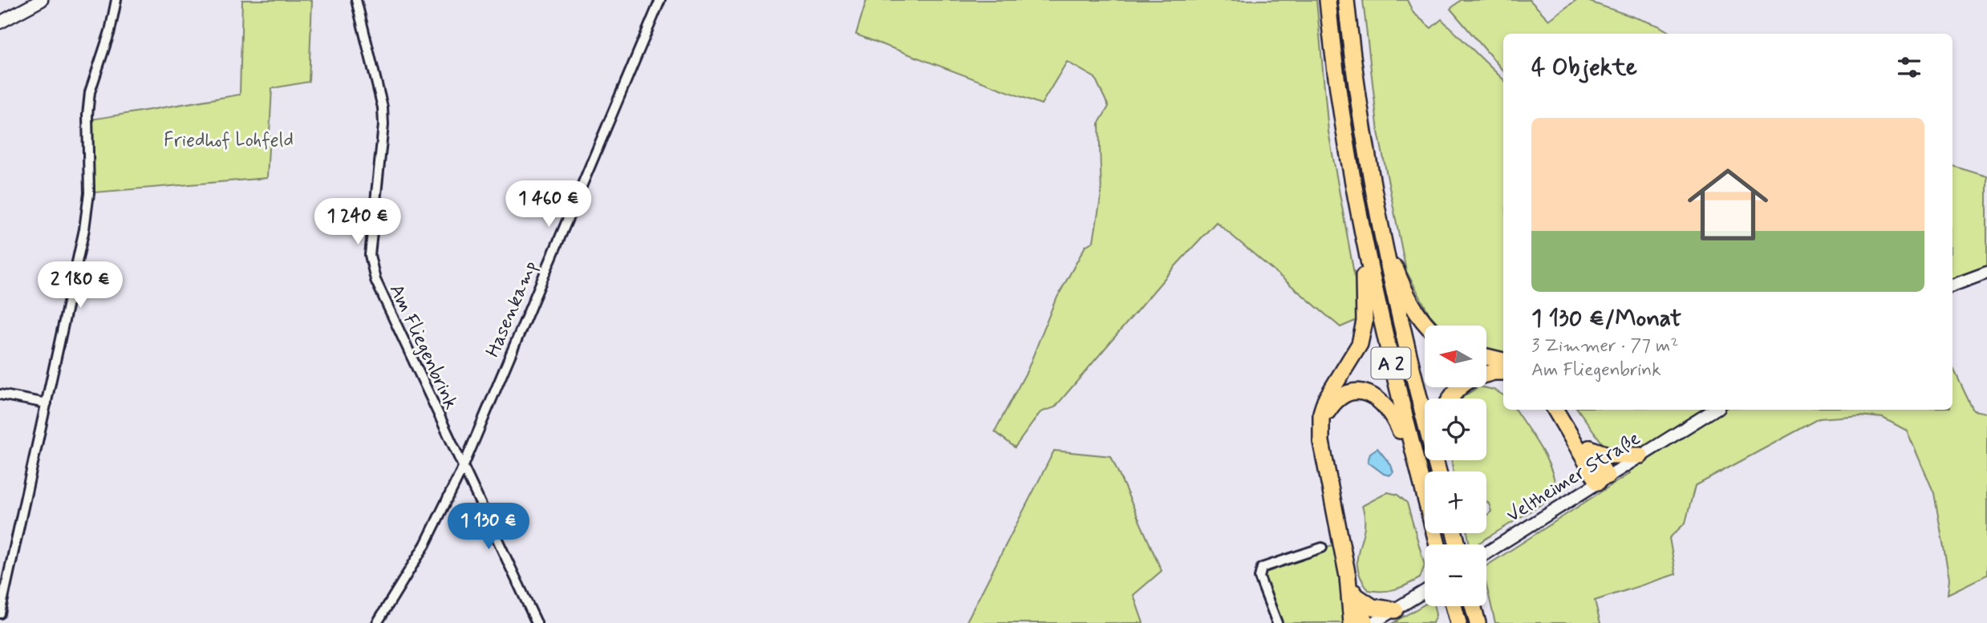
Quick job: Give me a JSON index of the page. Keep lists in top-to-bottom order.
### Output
{
  "streets": {
    "highway": ["A 2"],
    "main road": ["Veltheimer Straße"],
    "street": ["Hasenkamp", "Am Fliegenbrink"]
  },
  "crossings": [
    ["Hasenkamp", "Am Fliegenbrink"]
  ],
  "parks": ["Friedhof Lohfeld"],
  "north": "left",
  "page": {
    "heading": "4 Objekte",
    "list": [
      {
        "name": "1 130 €/Monat",
        "note": "3 Zimmer · 77 m² · Am Fliegenbrink"
      }
    ],
    "price": [
      "1 460 €",
      "1 240 €",
      "2 180 €",
      "1 130 €"
    ],
    "map_buttons": ["+", "−"]
  }
}
